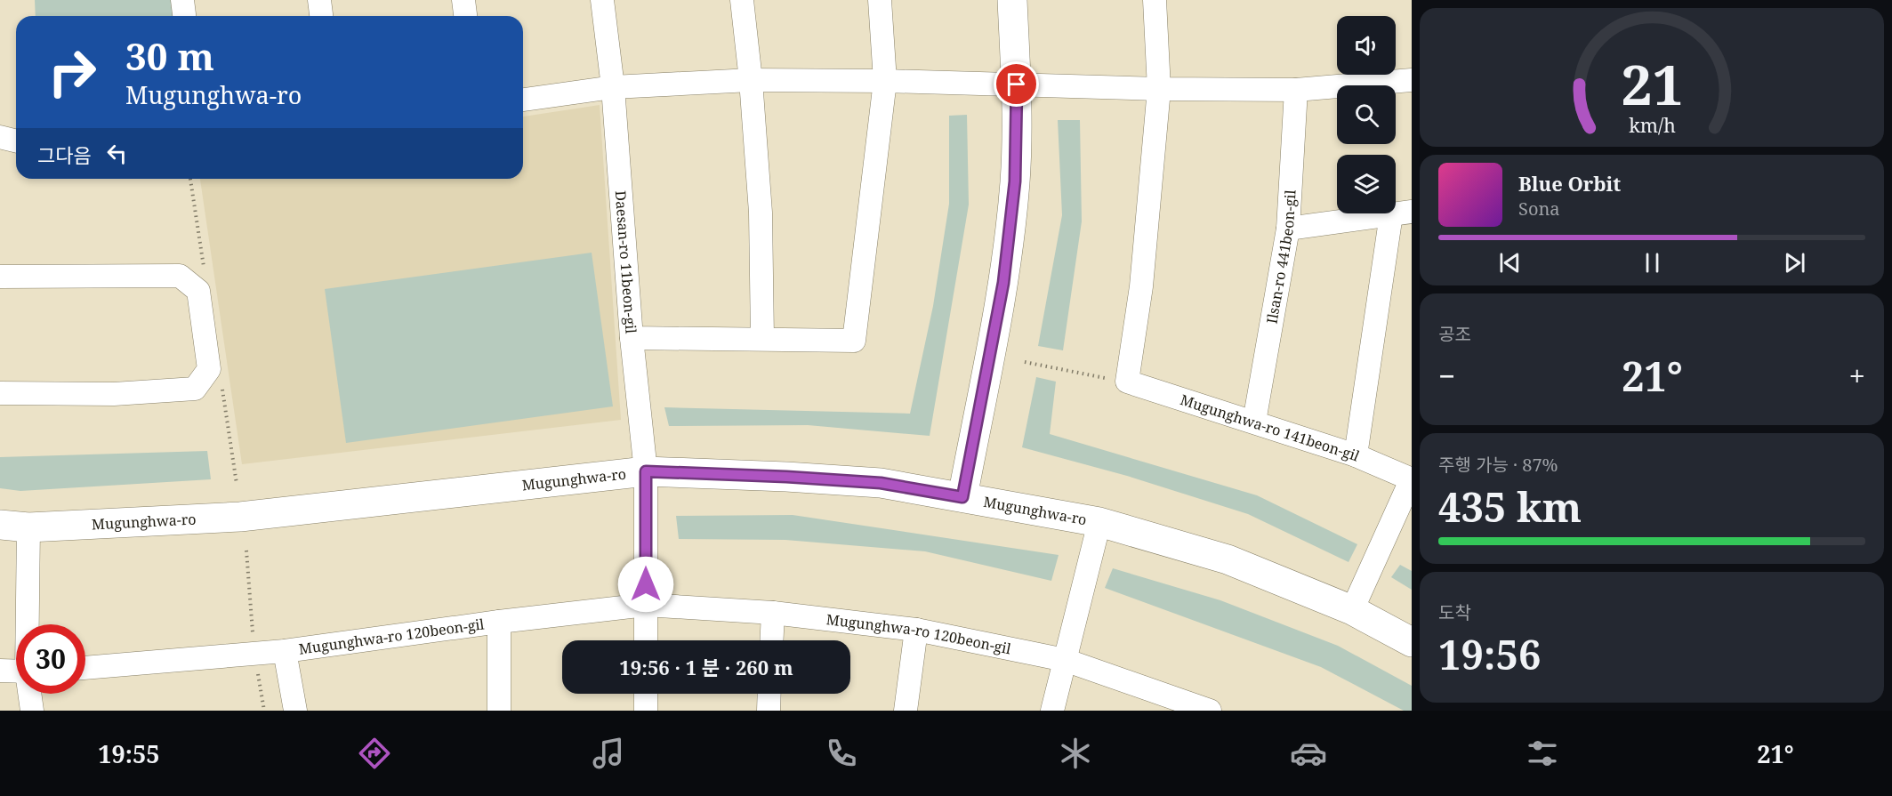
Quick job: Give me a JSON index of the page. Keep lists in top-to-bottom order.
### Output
{
  "streets": {
    "main road": ["Mugunghwa-ro"],
    "street": [
      "Ilsan-ro 441beon-gil",
      "Daesan-ro 11beon-gil",
      "Mugunghwa-ro 141beon-gil",
      "Mugunghwa-ro 120beon-gil"
    ]
  },
  "crossings": [
    ["Ilsan-ro 441beon-gil", "Mugunghwa-ro 141beon-gil"],
    ["Mugunghwa-ro 141beon-gil", "Mugunghwa-ro"]
  ],
  "page": {
    "turn": ["30 m", "Mugunghwa-ro"],
    "then": "그다음",
    "song": ["Blue Orbit", "Sona"],
    "tile": [
      "공조",
      ["주행 가능 · 87%", "435 km"],
      ["도착", "19:56"]
    ],
    "heat": ["−", "21°", "+"],
    "limit": "30",
    "trip": "19:56 · 1 분 · 260 m",
    "tabs": ["19:55", "21°"],
    "gauge": ["21", "km/h"]
  }
}
